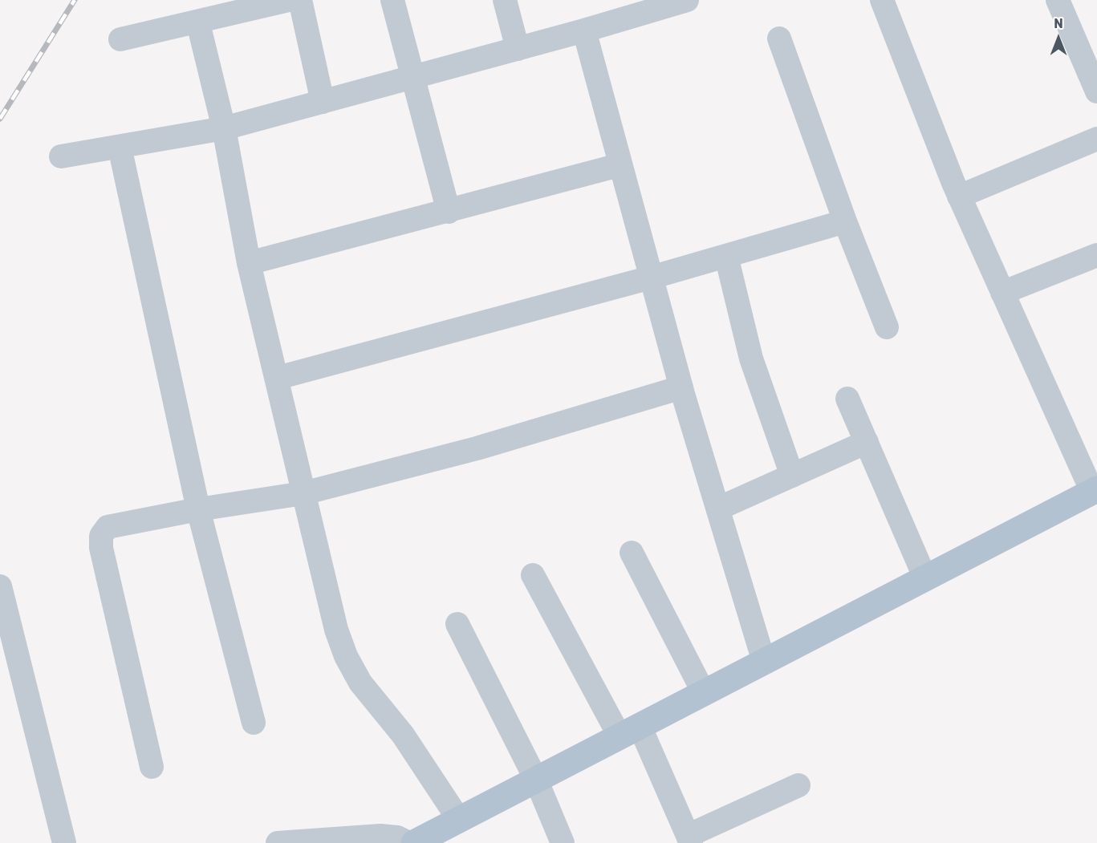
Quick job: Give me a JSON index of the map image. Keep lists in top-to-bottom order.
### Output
{
  "north": "top"
}
